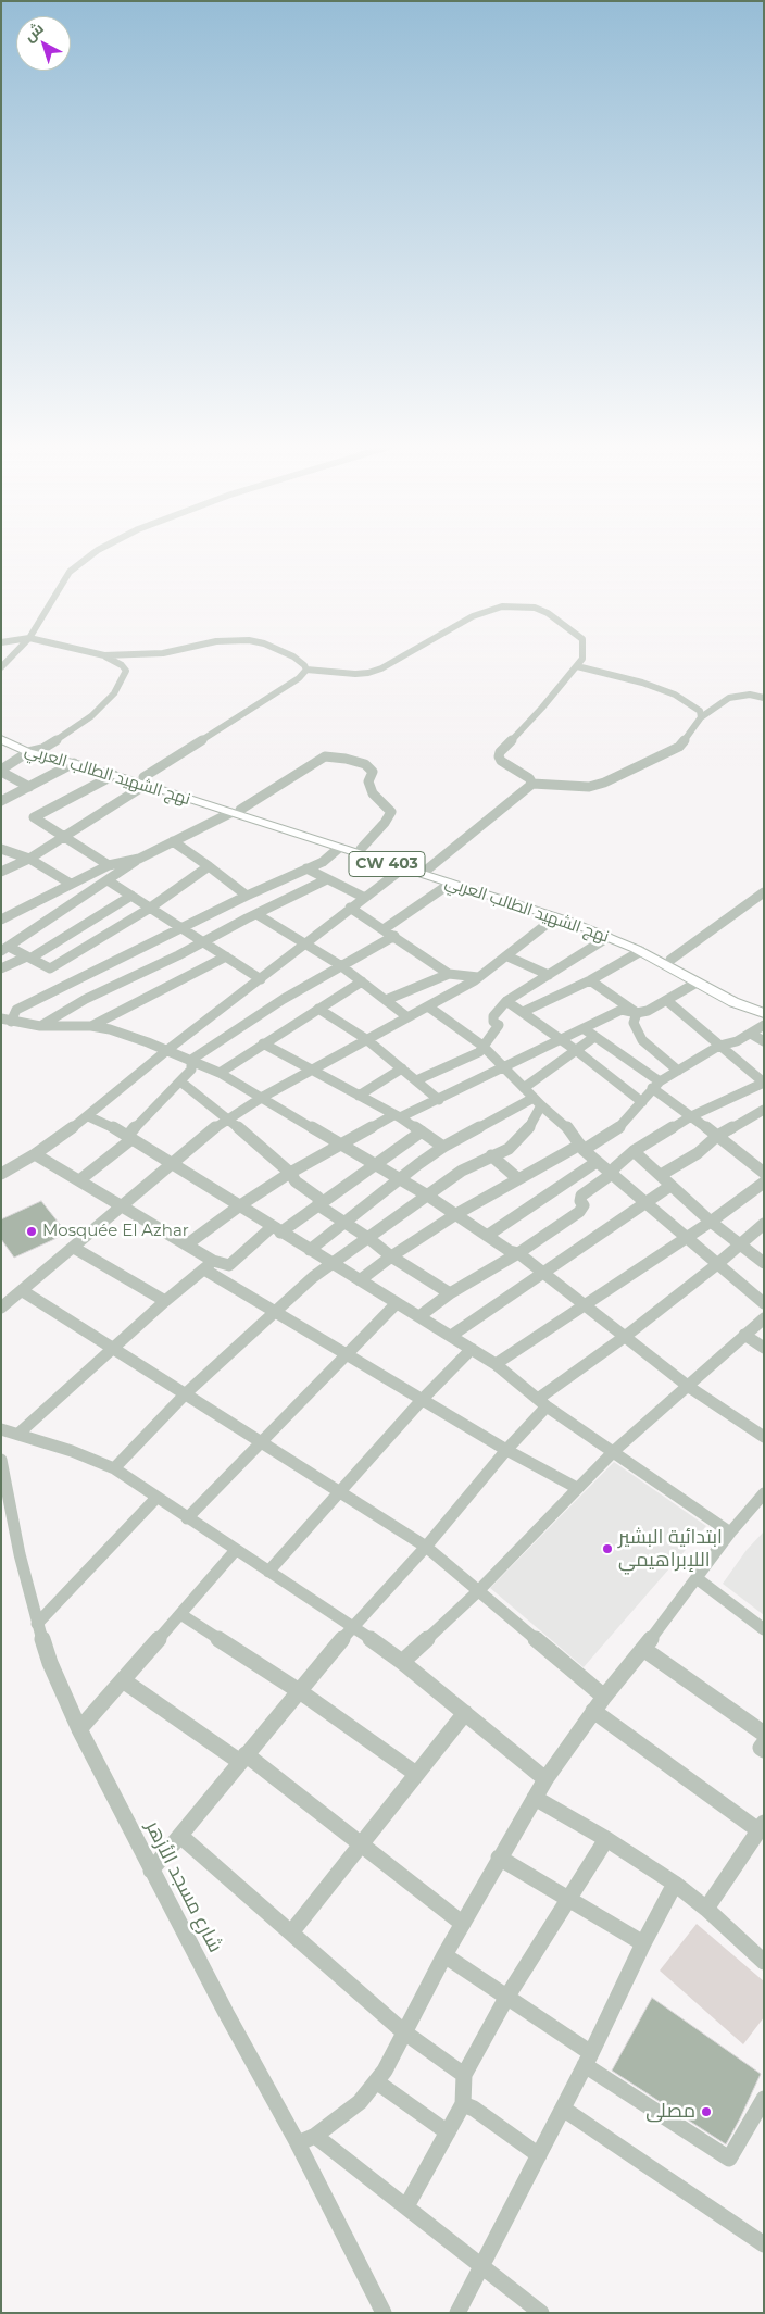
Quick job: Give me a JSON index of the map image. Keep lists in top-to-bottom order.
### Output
{
  "streets": {
    "main road": ["نهج الشهيد الطالب العربي", "CW 403"],
    "street": ["شارع مسجد الأزهر"]
  },
  "places": ["Mosquée El Azhar", "ابتدائية البشير اللإبراهيمي", "مصلى"],
  "north": "top left"
}
